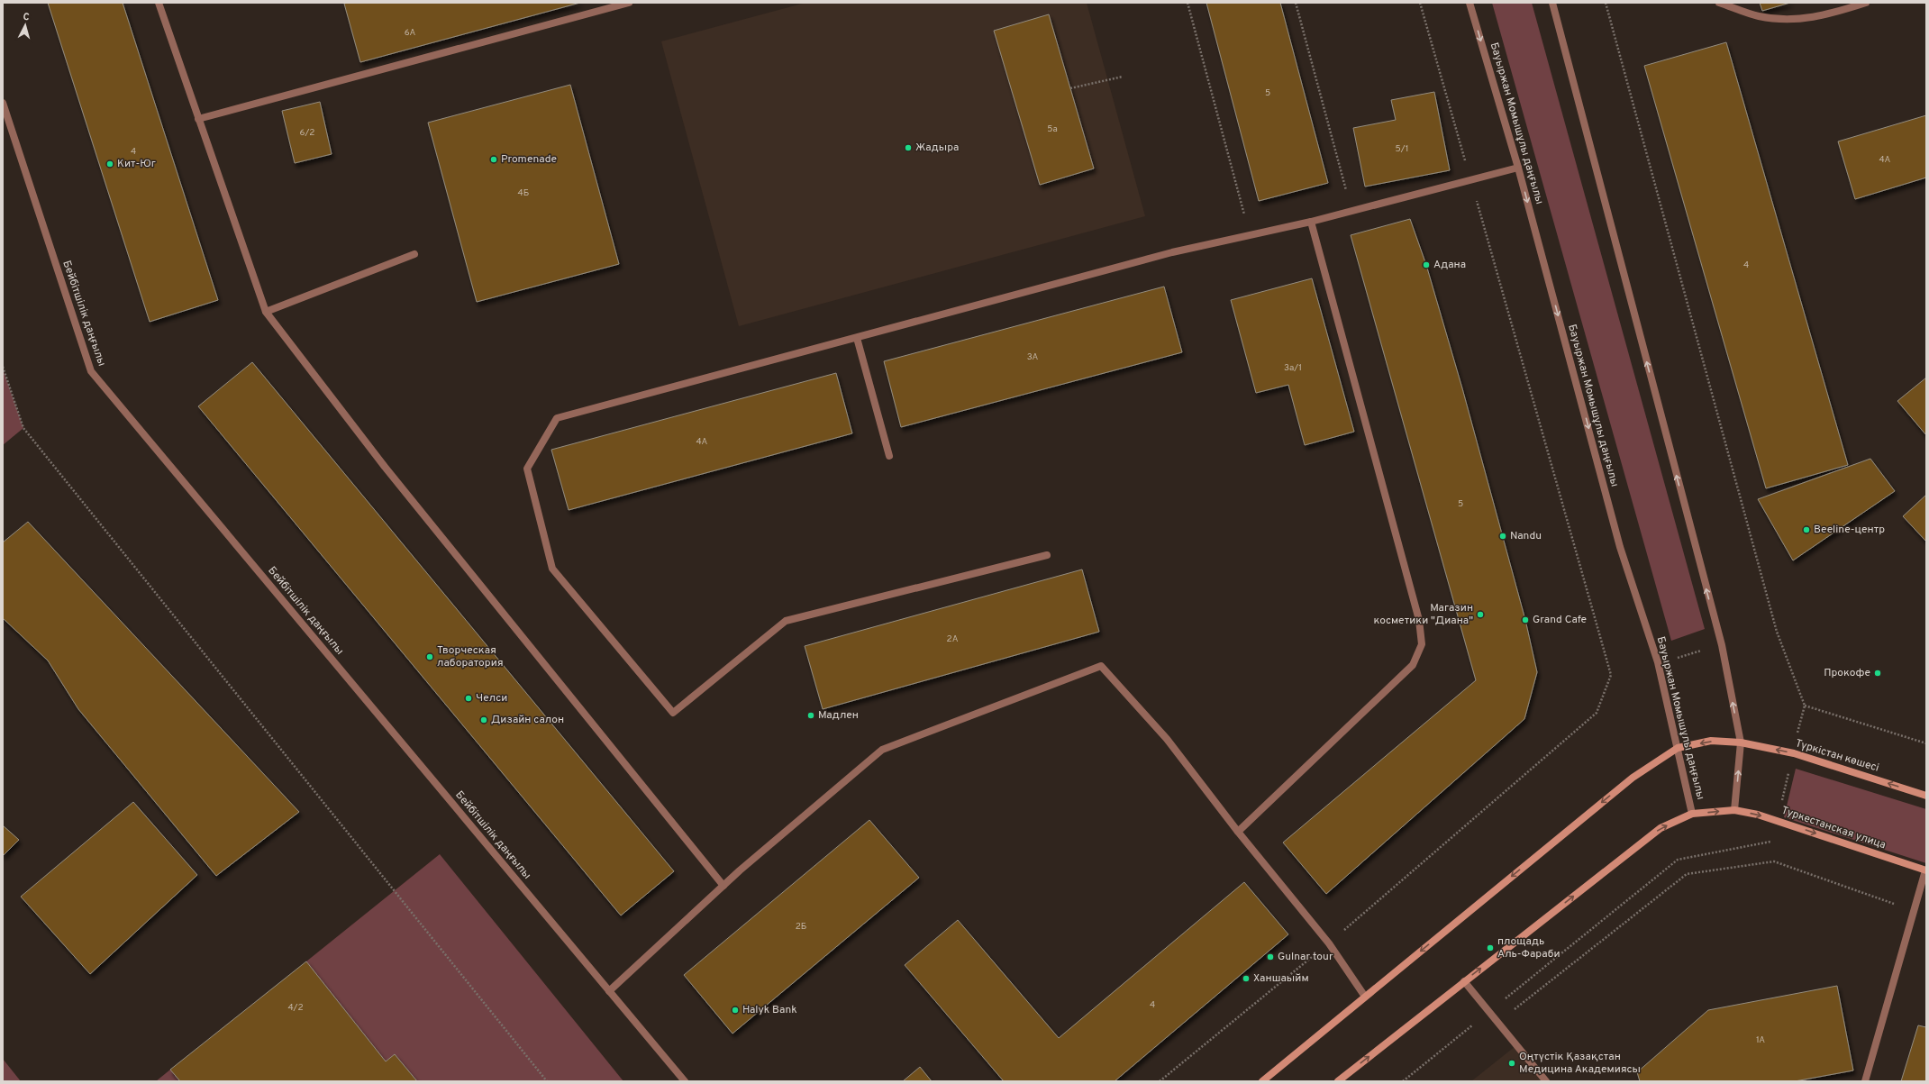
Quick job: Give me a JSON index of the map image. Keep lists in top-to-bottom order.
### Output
{
  "streets": {
    "main road": ["Түркістан көшесі", "Туркестанская улица"],
    "street": ["Бауыржан Момышұлы даңғылы", "Бейбітшілік даңғылы"]
  },
  "one_way": ["Бауыржан Момышұлы даңғылы", "Түркістан көшесі", "Туркестанская улица"],
  "places": [
    "Жадыра",
    "Promenade",
    "Кит-Юг",
    "Адана",
    "Beeline-центр",
    "Nandu",
    "Магазин косметики \"Диана\"",
    "Grand Cafe",
    "Творческая лаборатория",
    "Прокофе",
    "Челси",
    "Мадлен",
    "Дизайн салон",
    "площадь Аль-Фараби",
    "Gulnar tour",
    "Ханшаыйм",
    "Halyk Bank",
    "Оңтүстік Қазақстан Медицина Академиясы"
  ],
  "house_numbers": [
    "6А",
    "5",
    "5а",
    "6/2",
    "5/1",
    "4",
    "4А",
    "4Б",
    "4",
    "3А",
    "3а/1",
    "4А",
    "5",
    "2А",
    "2Б",
    "4",
    "4/2",
    "1А"
  ],
  "north": "top"
}
